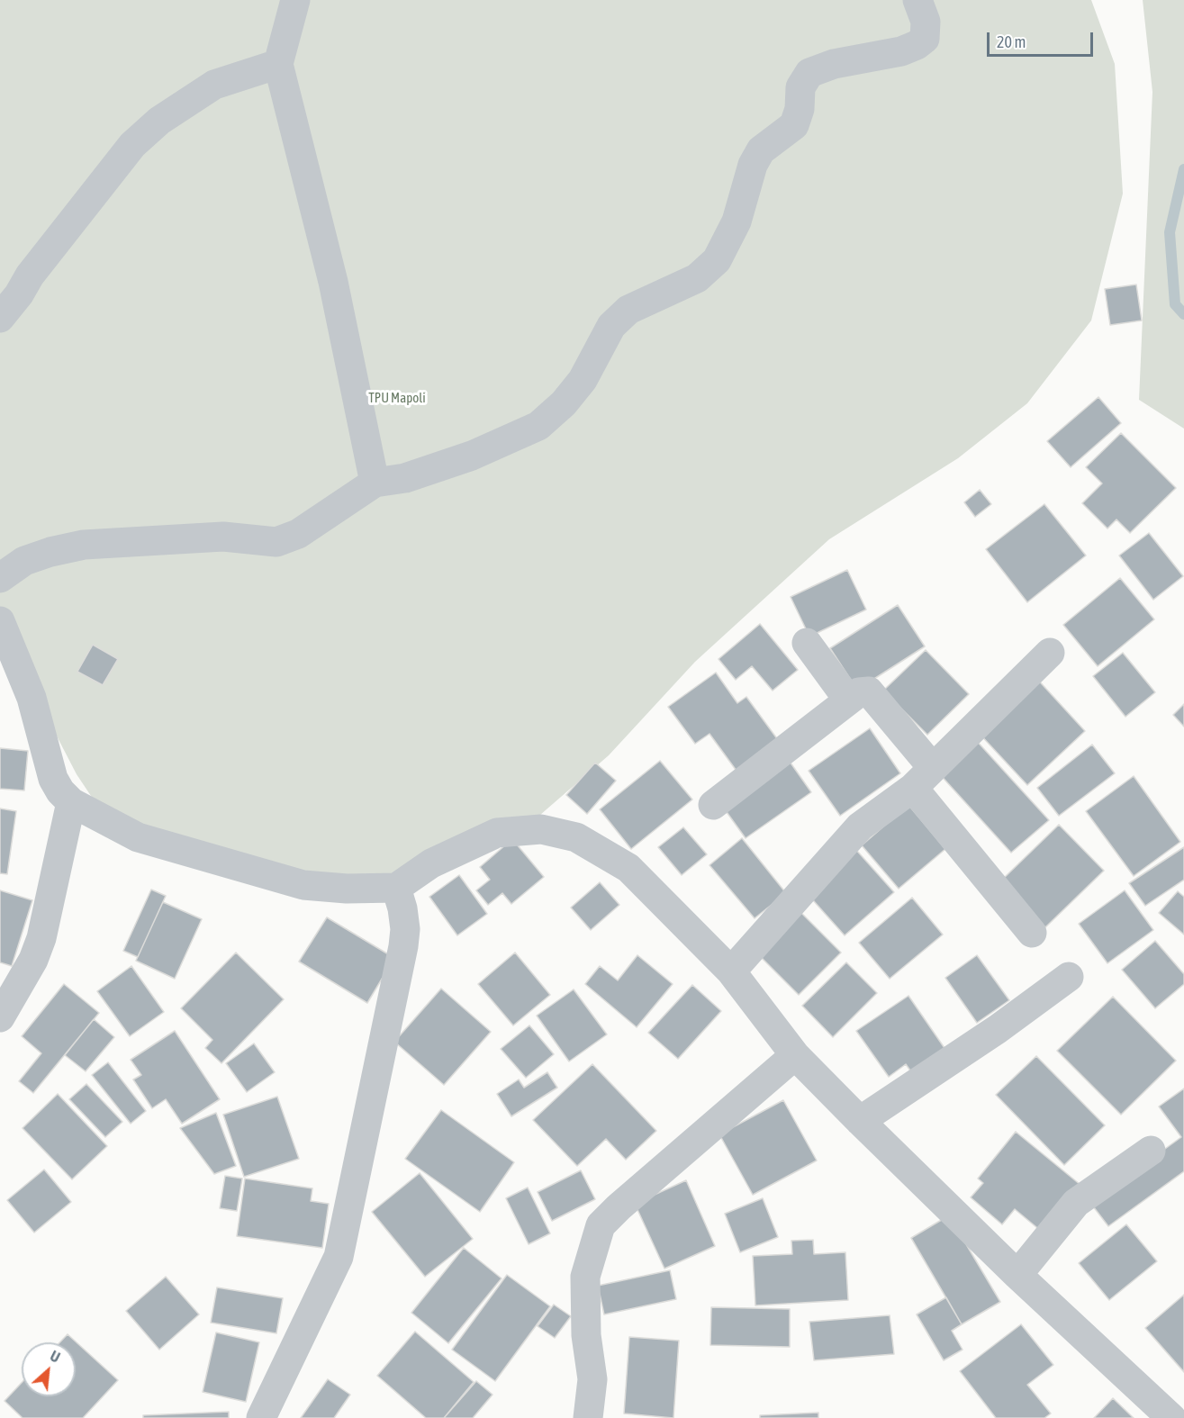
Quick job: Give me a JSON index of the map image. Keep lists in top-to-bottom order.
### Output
{
  "parks": ["TPU Mapoli"],
  "scale_bar": "20 m",
  "north": "top right"
}
